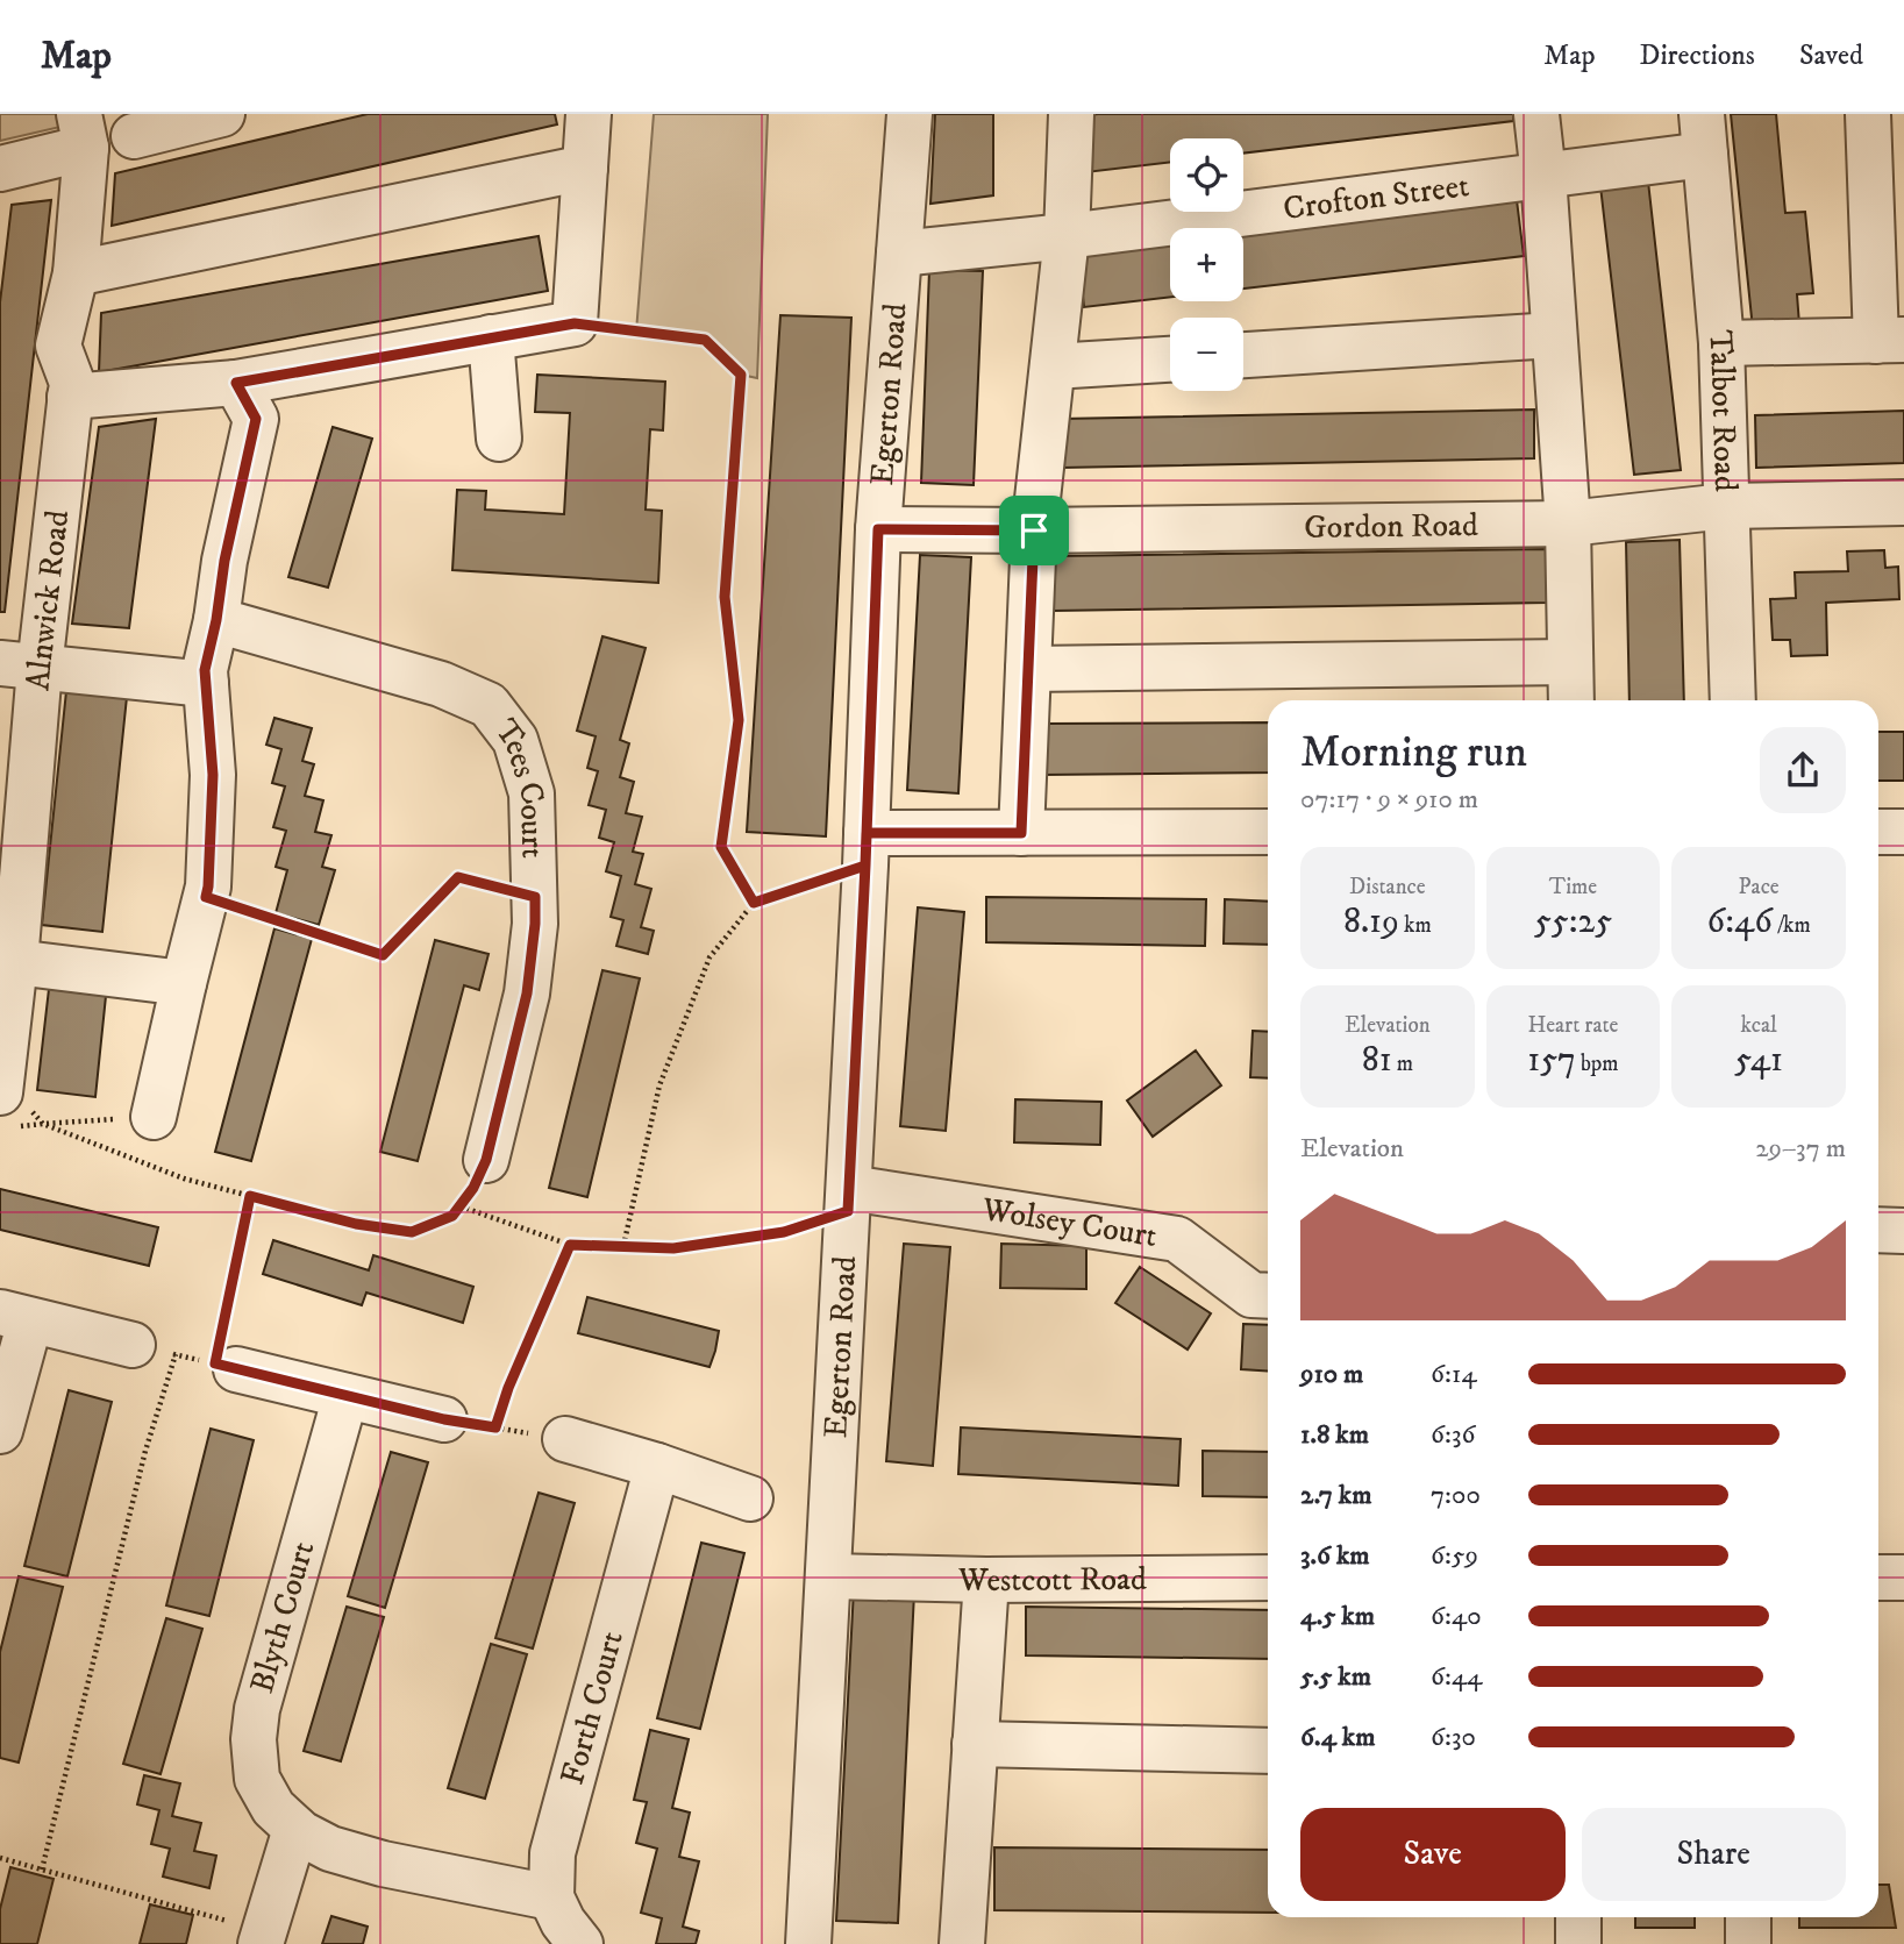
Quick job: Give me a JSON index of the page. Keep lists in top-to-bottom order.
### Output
{
  "streets": {
    "street": [
      "Crofton Street",
      "Egerton Road",
      "Talbot Road",
      "Gordon Road",
      "Alnwick Road",
      "Tees Court",
      "Wolsey Court",
      "Westcott Road",
      "Blyth Court",
      "Forth Court"
    ]
  },
  "crossings": [
    ["Crofton Street", "Egerton Road"],
    ["Crofton Street", "Talbot Road"],
    ["Egerton Road", "Gordon Road"],
    ["Egerton Road", "Wolsey Court"],
    ["Egerton Road", "Westcott Road"],
    ["Talbot Road", "Gordon Road"],
    ["Blyth Court", "Forth Court"]
  ],
  "page": {
    "header": "Map",
    "nav": ["Map", "Directions", "Saved"],
    "map_buttons": ["+", "−"],
    "heading": ["Morning run", "07:17 · 9 × 910 m"],
    "stats": [
      ["Distance", "8.19 km"],
      ["Time", "55:25"],
      ["Pace", "6:46 /km"],
      ["Elevation", "81 m"],
      ["Heart rate", "157 bpm"],
      ["kcal", "541"]
    ],
    "chart": ["Elevation", "29–37 m"],
    "list": [
      {
        "name": "910 m",
        "note": "6:14"
      },
      {
        "name": "1.8 km",
        "note": "6:36"
      },
      {
        "name": "2.7 km",
        "note": "7:00"
      },
      {
        "name": "3.6 km",
        "note": "6:59"
      },
      {
        "name": "4.5 km",
        "note": "6:40"
      },
      {
        "name": "5.5 km",
        "note": "6:44"
      },
      {
        "name": "6.4 km",
        "note": "6:30"
      }
    ],
    "buttons": ["Save", "Share"]
  }
}
